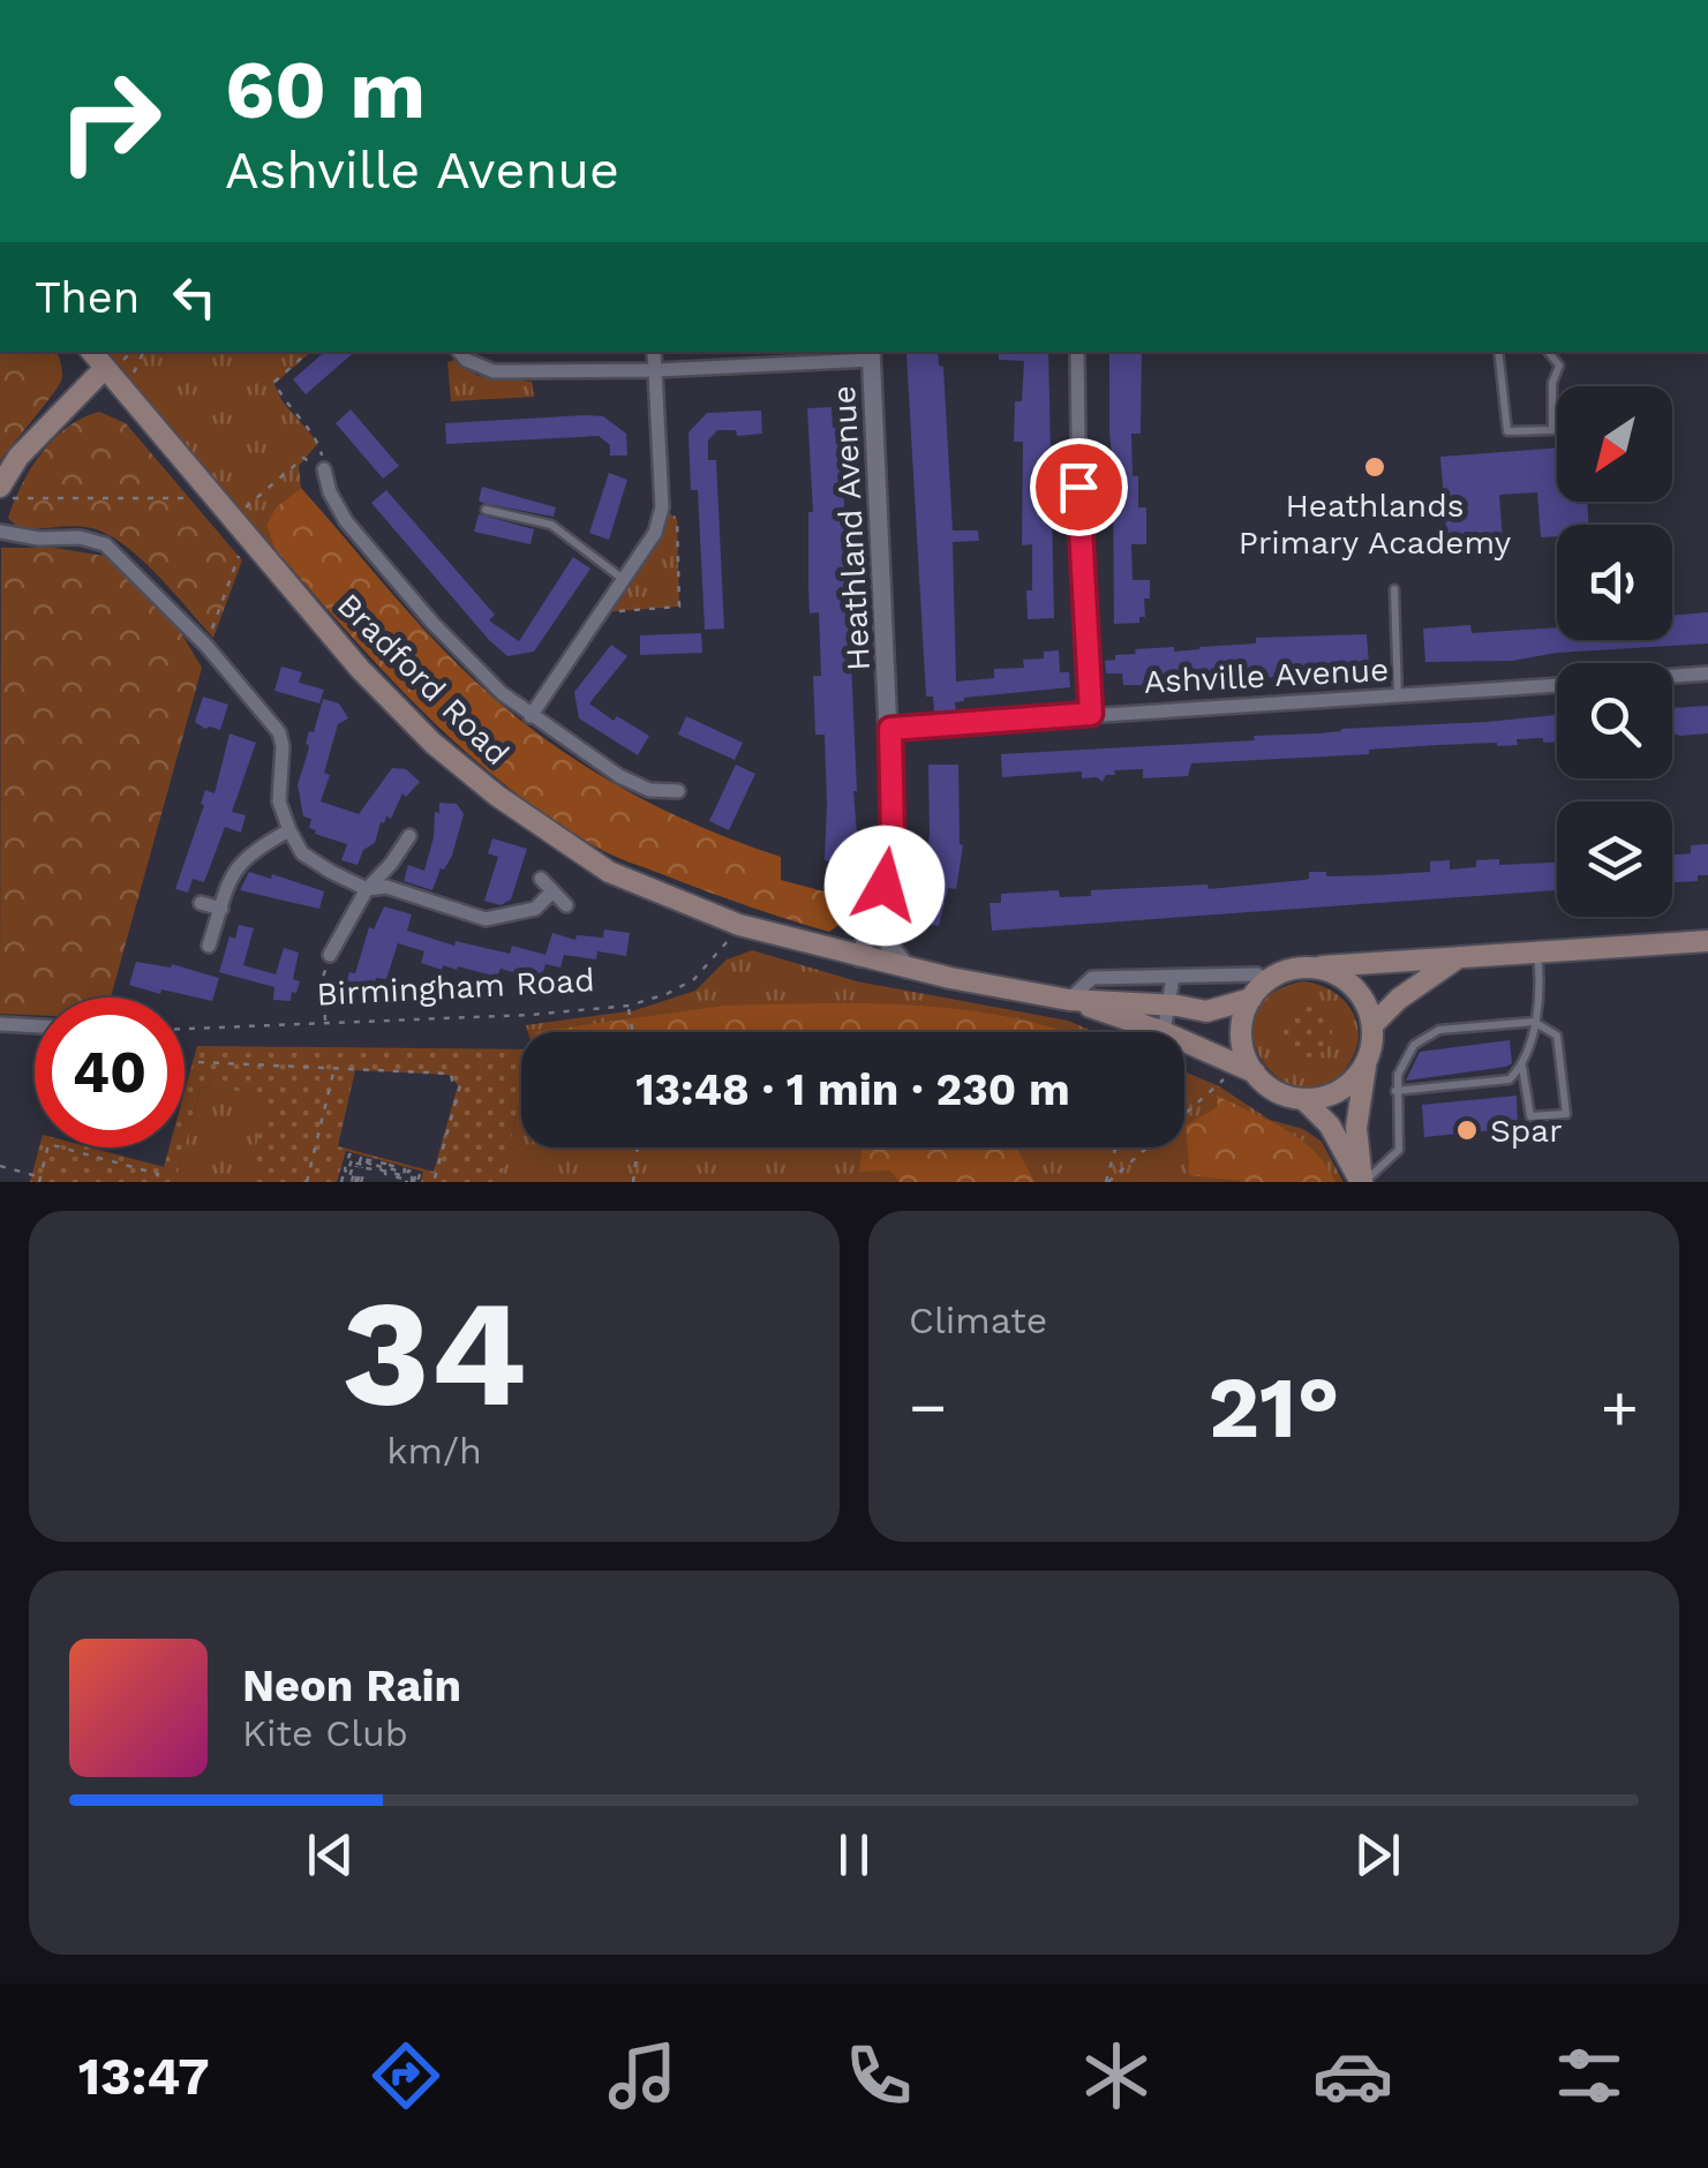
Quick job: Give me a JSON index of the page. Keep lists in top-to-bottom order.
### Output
{
  "streets": {
    "main road": ["Bradford Road"],
    "street": ["Heathland Avenue", "Ashville Avenue"],
    "path": ["Birmingham Road"]
  },
  "crossings": [
    ["Heathland Avenue", "Ashville Avenue"],
    ["Heathland Avenue", "Bradford Road"]
  ],
  "places": ["Heathlands Primary Academy", "Spar"],
  "north": "bottom left",
  "page": {
    "turn": ["60 m", "Ashville Avenue"],
    "then": "Then",
    "limit": "40",
    "trip": "13:48 · 1 min · 230 m",
    "tile": [
      ["34", "km/h"],
      "Climate"
    ],
    "heat": ["−", "21°", "+"],
    "song": ["Neon Rain", "Kite Club"],
    "tabs": "13:47"
  }
}
